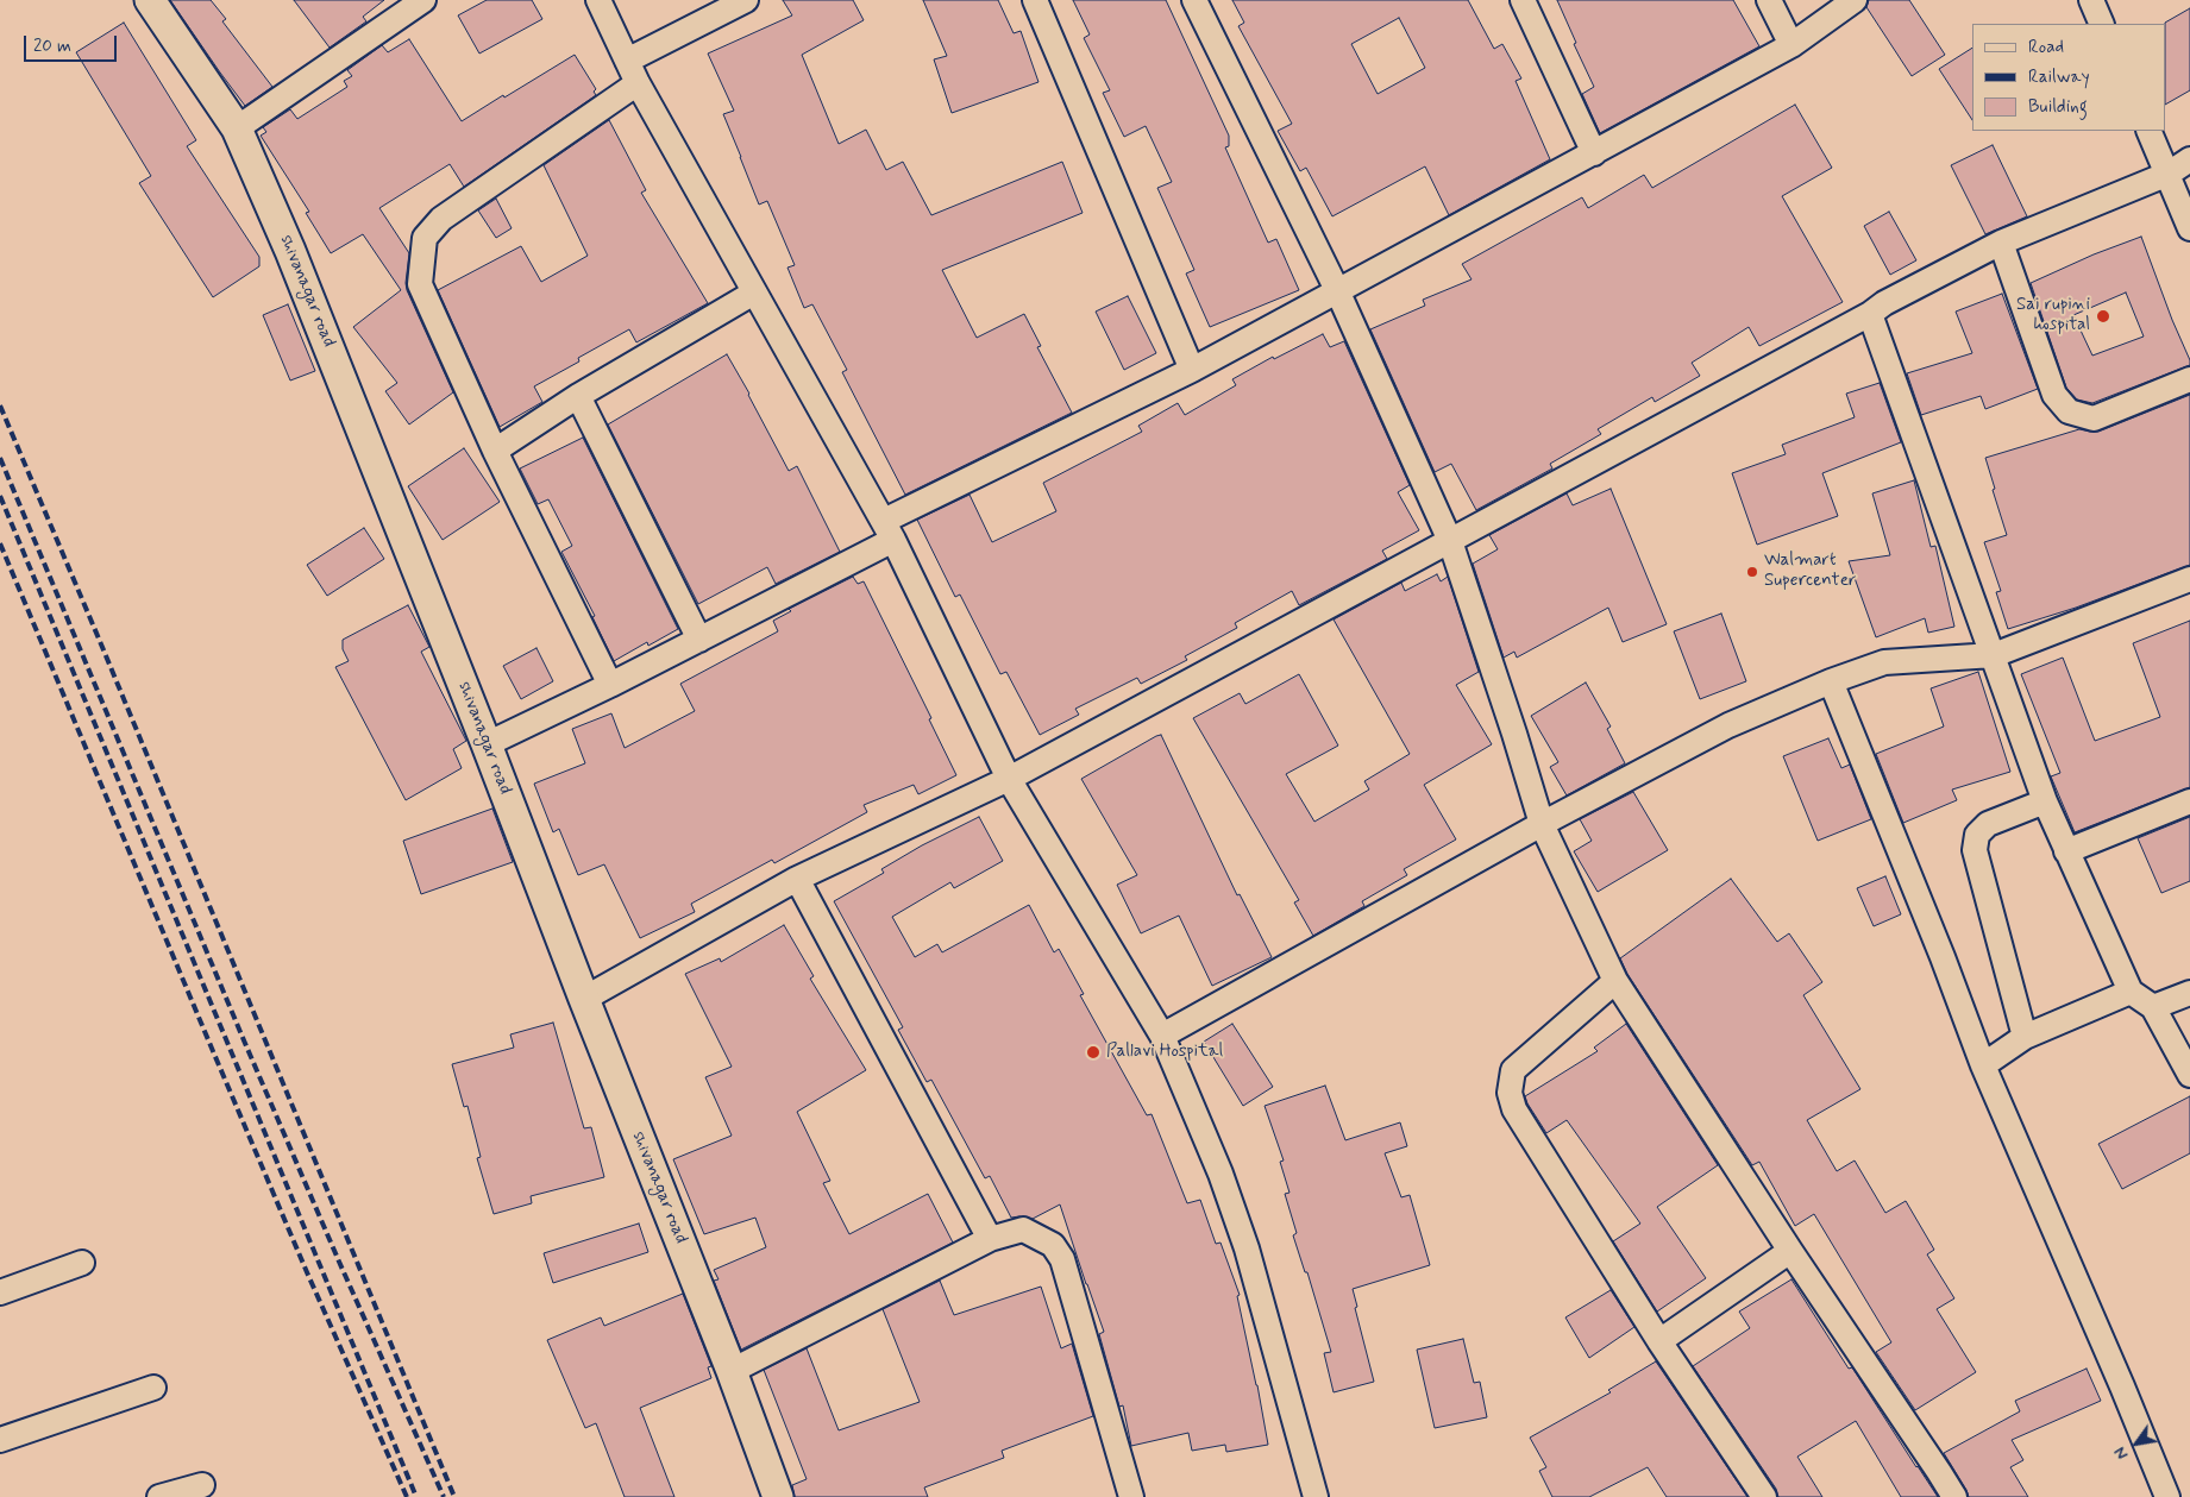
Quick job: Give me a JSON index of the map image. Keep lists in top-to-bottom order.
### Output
{
  "streets": {
    "street": ["shivanagar road"]
  },
  "places": ["Sai rupini hospital", "Walmart Supercenter", "Pallavi Hospital"],
  "legend": ["Road", "Railway", "Building"],
  "scale_bar": "20 m",
  "north": "bottom left"
}
